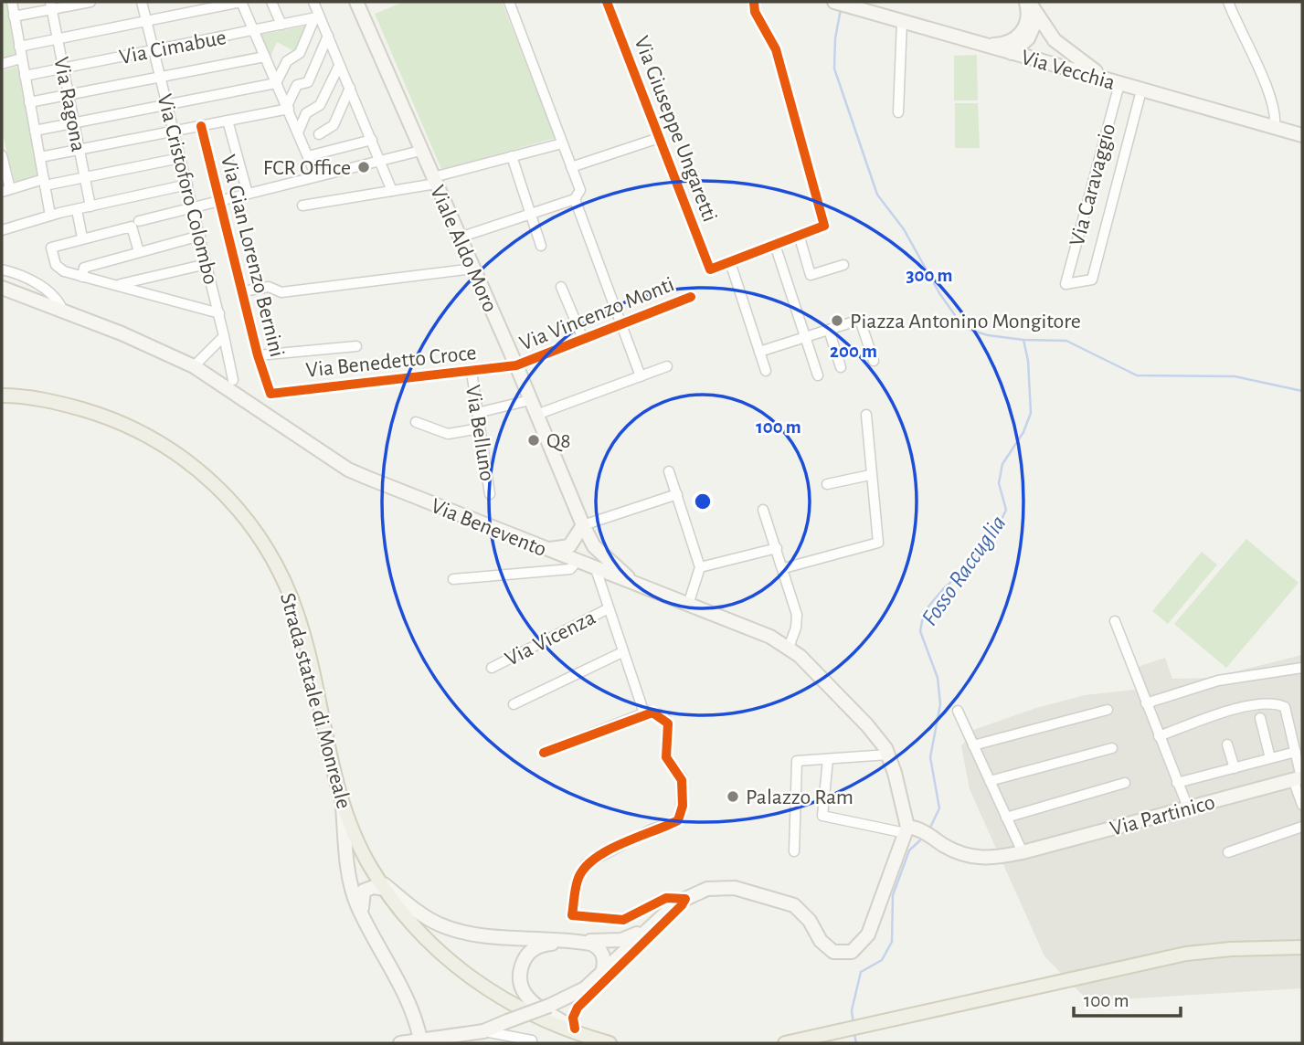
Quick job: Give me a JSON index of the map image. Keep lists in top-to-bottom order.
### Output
{
  "streets": {
    "main road": [
      "Via Vecchia",
      "Viale Aldo Moro",
      "Via Benevento",
      "Strada statale di Monreale",
      "Via Partinico"
    ],
    "street": [
      "Via Cimabue",
      "Via Ragona",
      "Via Giuseppe Ungaretti",
      "Via Caravaggio",
      "Via Cristoforo Colombo",
      "Via Gian Lorenzo Bernini",
      "Via Vincenzo Monti",
      "Via Benedetto Croce",
      "Via Belluno",
      "Via Vicenza"
    ]
  },
  "crossings": [
    ["Via Cimabue", "Via Ragona"],
    ["Via Cimabue", "Via Cristoforo Colombo"],
    ["Via Vecchia", "Via Caravaggio"],
    ["Viale Aldo Moro", "Via Vincenzo Monti"],
    ["Viale Aldo Moro", "Via Benedetto Croce"],
    ["Viale Aldo Moro", "Via Benevento"],
    ["Via Gian Lorenzo Bernini", "Via Benedetto Croce"],
    ["Via Vincenzo Monti", "Via Benedetto Croce"],
    ["Via Benedetto Croce", "Via Belluno"],
    ["Via Benevento", "Via Partinico"]
  ],
  "water": ["Fosso Raccuglia"],
  "places": [
    "FCR Office",
    "Piazza Antonino Mongitore",
    "Q8",
    "Palazzo Ram"
  ],
  "scale_bar": "100 m",
  "rings": ["300 m", "200 m", "100 m"]
}
